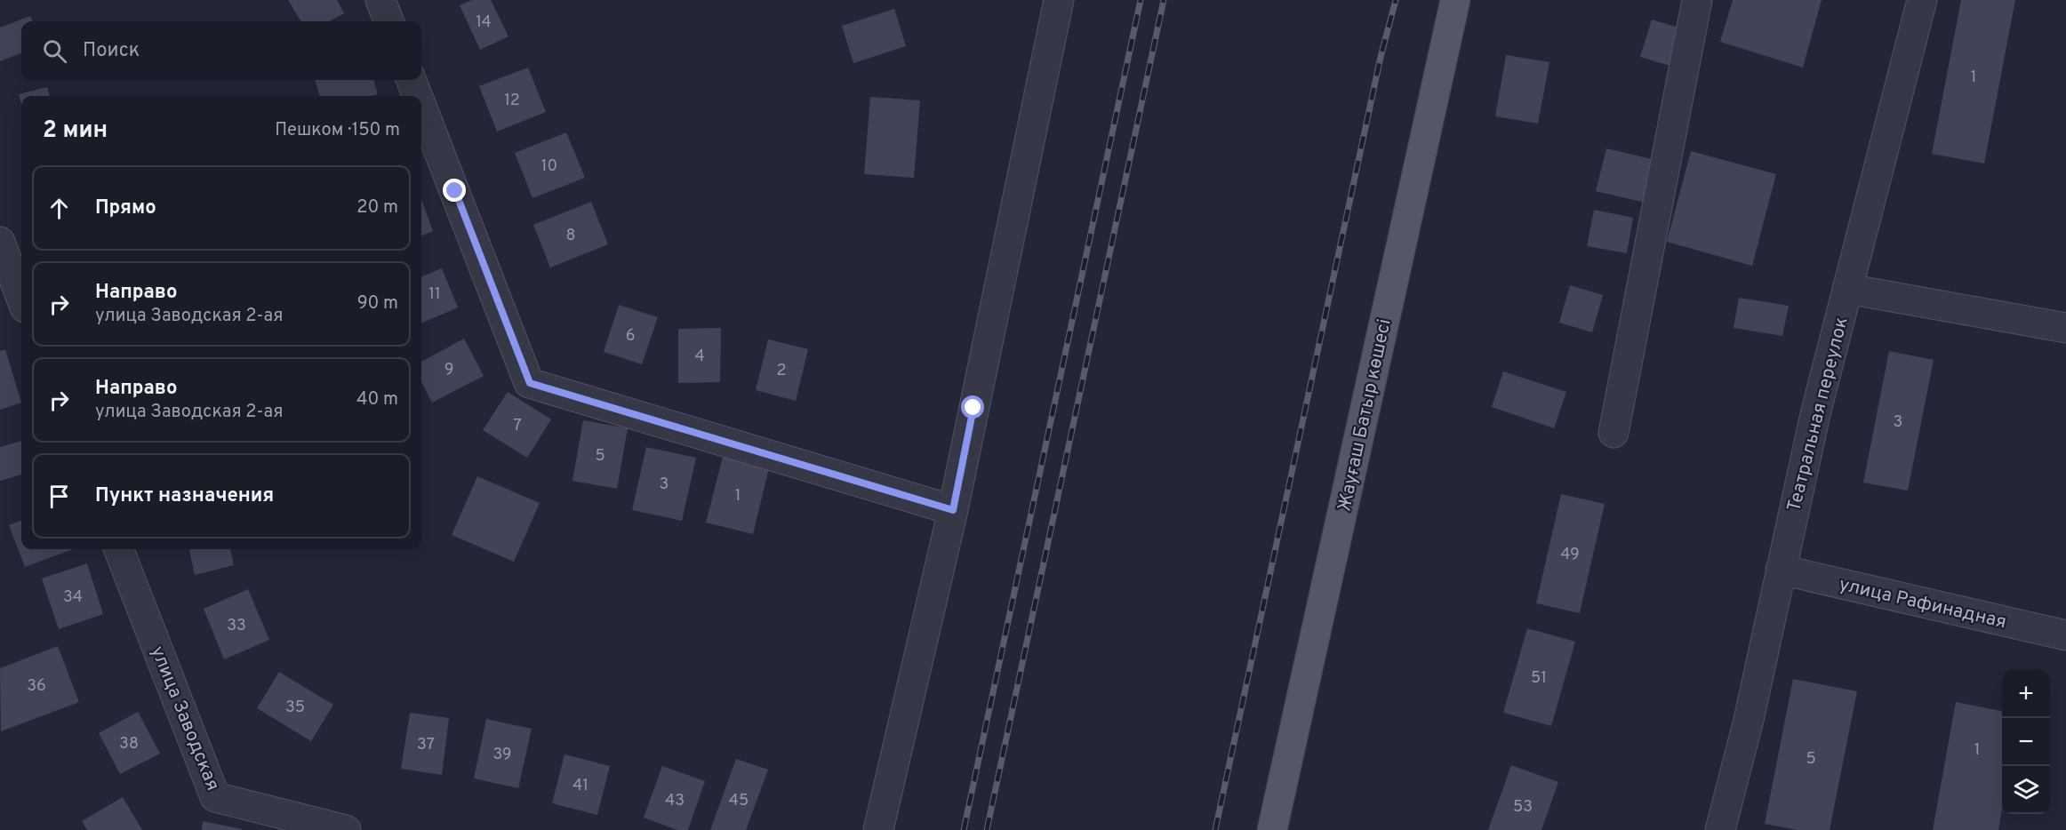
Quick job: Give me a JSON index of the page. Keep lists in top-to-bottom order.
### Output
{
  "streets": {
    "main road": ["Жауғаш Батыр көшесі"],
    "street": ["Театральная переулок", "улица Рафинадная", "улица Заводская"]
  },
  "crossings": [
    ["Театральная переулок", "улица Рафинадная"]
  ],
  "house_numbers": [
    "14",
    "1",
    "12",
    "10",
    "8",
    "11",
    "6",
    "4",
    "9",
    "2",
    "3",
    "7",
    "5",
    "3",
    "1",
    "49",
    "34",
    "33",
    "51",
    "36",
    "35",
    "38",
    "37",
    "1",
    "39",
    "5",
    "41",
    "43",
    "45",
    "53"
  ],
  "page": {
    "search": "Поиск",
    "heading": ["2 мин", "Пешком · 150 m"],
    "list": [
      ["Прямо", "20 m"],
      ["Направо", "улица Заводская 2-ая", "90 m"],
      ["Направо", "улица Заводская 2-ая", "40 m"],
      "Пункт назначения"
    ],
    "map_buttons": ["+", "−"]
  }
}
